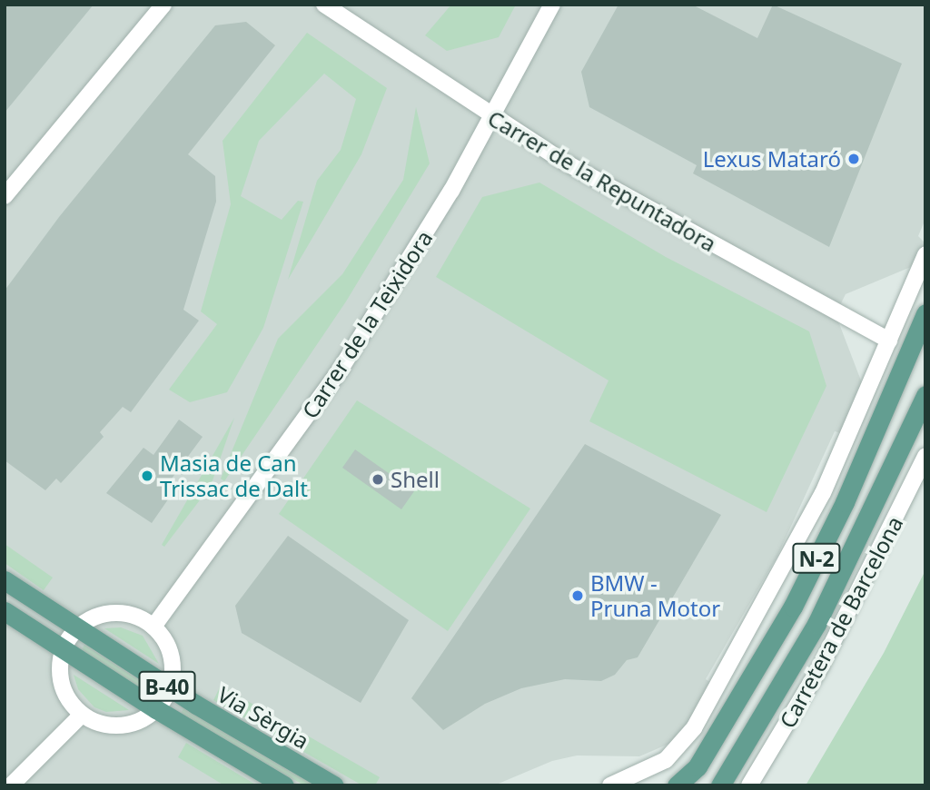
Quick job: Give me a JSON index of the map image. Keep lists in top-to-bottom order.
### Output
{
  "streets": {
    "main road": ["N-2", "B-40", "Via Sèrgia"],
    "street": ["Carrer de la Repuntadora", "Carrer de la Teixidora", "Carretera de Barcelona"]
  },
  "crossings": [
    ["Carrer de la Repuntadora", "Carrer de la Teixidora"]
  ],
  "places": [
    "Lexus Mataró",
    "Masia de Can Trissac de Dalt",
    "Shell",
    "BMW - Pruna Motor"
  ]
}
